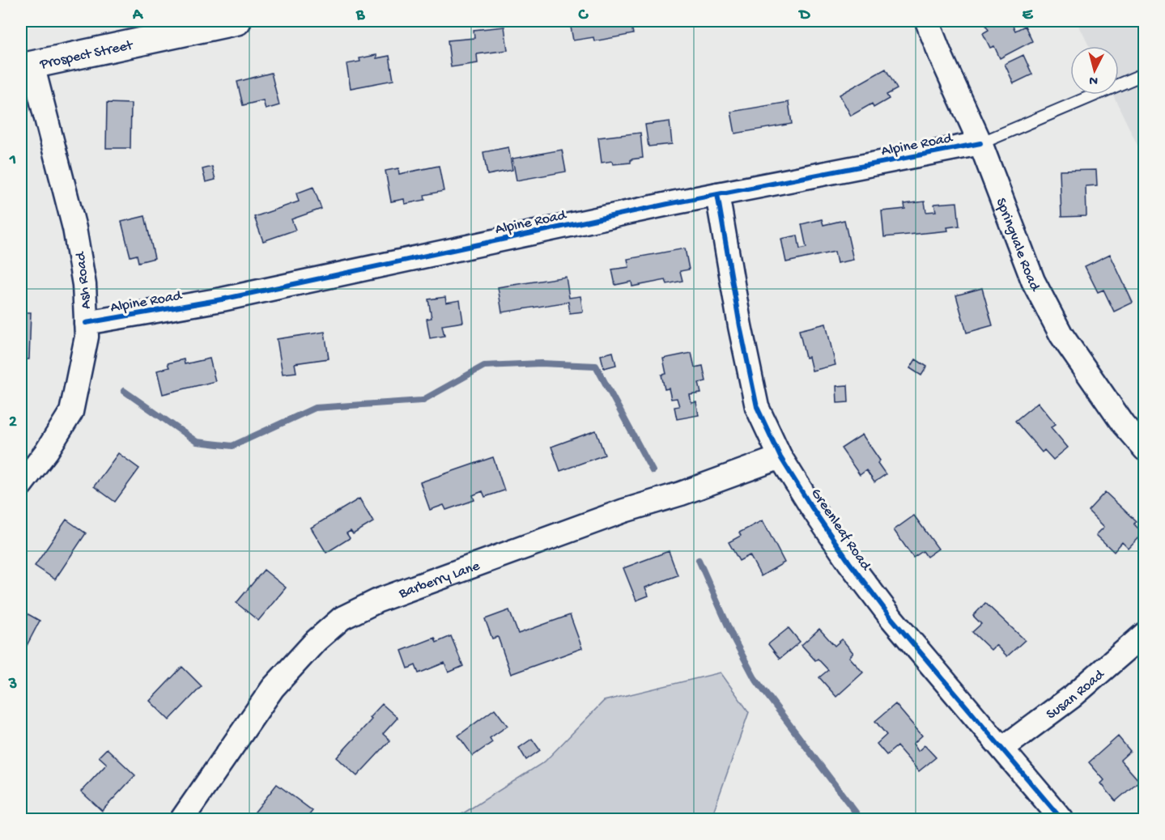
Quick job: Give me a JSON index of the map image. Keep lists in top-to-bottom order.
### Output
{
  "streets": {
    "street": [
      "Prospect Street",
      "Alpine Road",
      "Springvale Road",
      "Ash Road",
      "Greenleaf Road",
      "Barberry Lane",
      "Susan Road"
    ]
  },
  "crossings": [
    ["Prospect Street", "Ash Road"],
    ["Alpine Road", "Springvale Road"],
    ["Alpine Road", "Ash Road"],
    ["Alpine Road", "Greenleaf Road"],
    ["Greenleaf Road", "Barberry Lane"],
    ["Greenleaf Road", "Susan Road"]
  ],
  "north": "bottom",
  "grid": {
    "columns": [
      "A",
      "B",
      "C",
      "D",
      "E"
    ],
    "rows": ["1", "2", "3"]
  }
}
